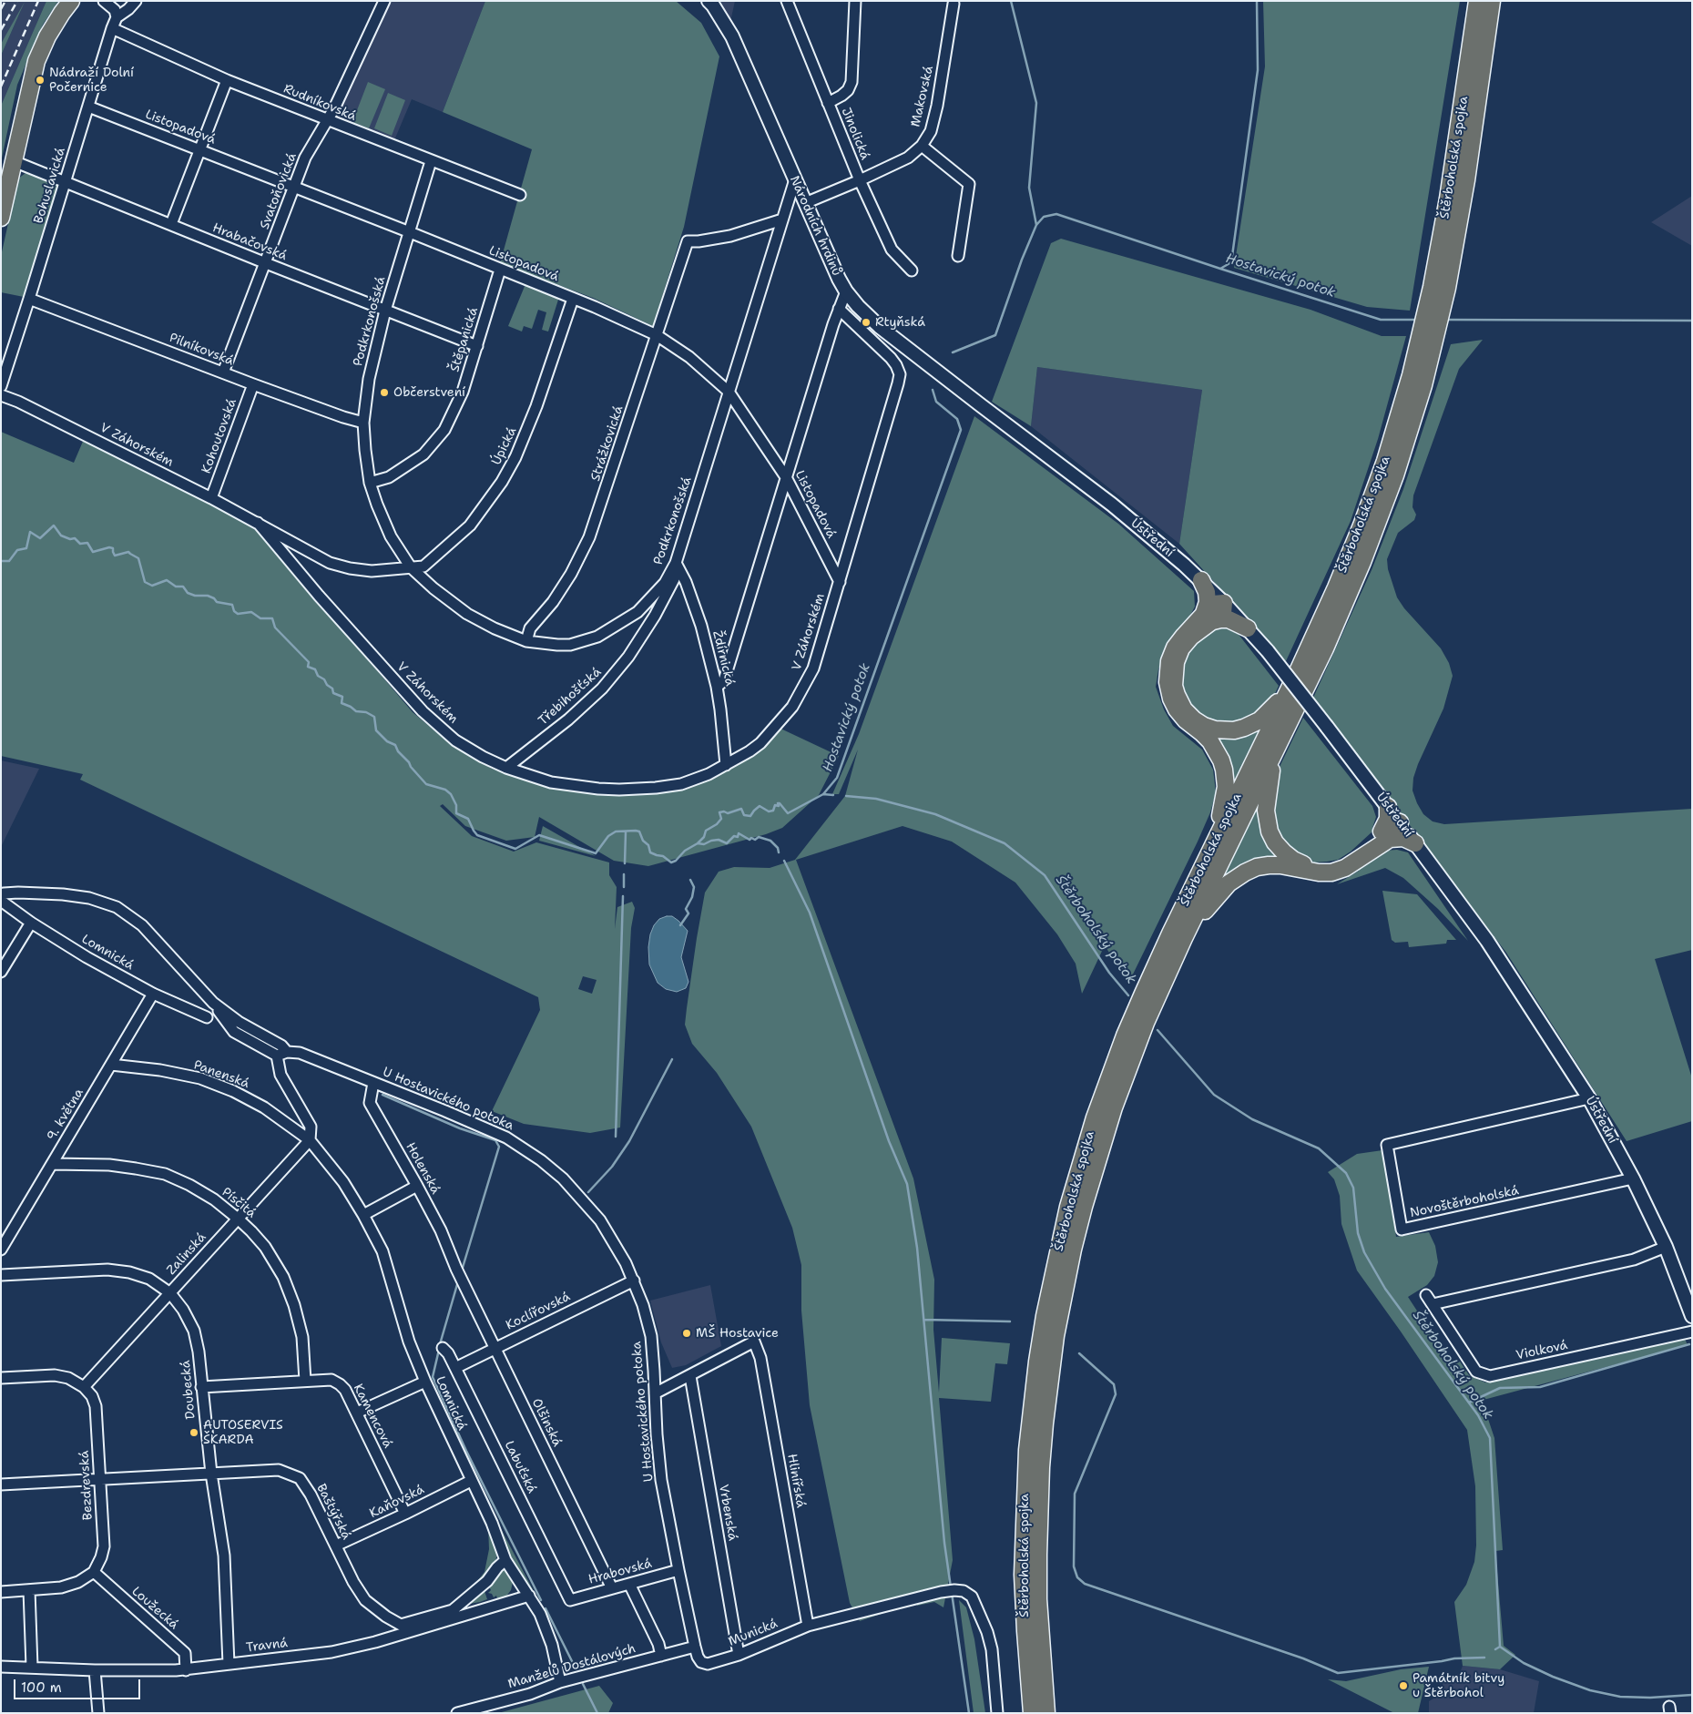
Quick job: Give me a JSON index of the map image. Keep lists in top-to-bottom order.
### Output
{
  "streets": {
    "main road": ["Štěrboholská spojka"],
    "street": [
      "Makovská",
      "Rudníkovská",
      "Listopadová",
      "Jinolická",
      "Bohuslavická",
      "Svatoňovická",
      "Národních hrdinů",
      "Hrabačovská",
      "Podkrkonošská",
      "Štěpanická",
      "Pilníkovská",
      "Kohoutovská",
      "Strážkovická",
      "V Záhorském",
      "Úpická",
      "Ústřední",
      "Ždírnická",
      "Třebihošťská",
      "Lomnická",
      "Panenská",
      "U Hostavického potoka",
      "9. května",
      "Holenská",
      "Novoštěrboholská",
      "Písčitá",
      "Zalinská",
      "Koclířovská",
      "Violková",
      "Doubecká",
      "Kamencová",
      "Olšinská",
      "Labuťská",
      "Hlinířská",
      "Bezdrevská",
      "Kaňovská",
      "Baštýřská",
      "Vrbenská",
      "Hrabovská",
      "Loužecká",
      "Munická",
      "Travná",
      "Manželů Dostálových"
    ]
  },
  "crossings": [
    ["Makovská", "Jinolická"],
    ["Makovská", "Národních hrdinů"],
    ["Rudníkovská", "Bohuslavická"],
    ["Rudníkovská", "Svatoňovická"],
    ["Rudníkovská", "Podkrkonošská"],
    ["Listopadová", "Bohuslavická"],
    ["Listopadová", "Svatoňovická"],
    ["Listopadová", "Podkrkonošská"],
    ["Listopadová", "Štěpanická"],
    ["Listopadová", "Strážkovická"],
    ["Listopadová", "V Záhorském"],
    ["Listopadová", "Úpická"],
    ["Bohuslavická", "Hrabačovská"],
    ["Bohuslavická", "Pilníkovská"],
    ["Svatoňovická", "Hrabačovská"],
    ["Svatoňovická", "Pilníkovská"],
    ["Národních hrdinů", "Podkrkonošská"],
    ["Národních hrdinů", "Ústřední"],
    ["Hrabačovská", "Podkrkonošská"],
    ["Hrabačovská", "Štěpanická"],
    ["Podkrkonošská", "Štěpanická"],
    ["Podkrkonošská", "Pilníkovská"],
    ["Podkrkonošská", "Strážkovická"],
    ["Podkrkonošská", "V Záhorském"],
    ["Podkrkonošská", "Úpická"],
    ["Podkrkonošská", "Ždírnická"],
    ["Podkrkonošská", "Třebihošťská"],
    ["Pilníkovská", "Kohoutovská"],
    ["Kohoutovská", "V Záhorském"],
    ["V Záhorském", "Úpická"],
    ["V Záhorském", "Ždírnická"],
    ["V Záhorském", "Třebihošťská"],
    ["Ústřední", "Novoštěrboholská"],
    ["Ústřední", "Violková"],
    ["Ždírnická", "Třebihošťská"],
    ["Lomnická", "Panenská"],
    ["Lomnická", "U Hostavického potoka"],
    ["Lomnická", "9. května"],
    ["Lomnická", "Zalinská"],
    ["Lomnická", "Kaňovská"],
    ["Lomnická", "Baštýřská"],
    ["Lomnická", "Travná"],
    ["Lomnická", "Manželů Dostálových"],
    ["Panenská", "9. května"],
    ["Panenská", "Zalinská"],
    ["U Hostavického potoka", "Holenská"],
    ["U Hostavického potoka", "Koclířovská"],
    ["U Hostavického potoka", "Hrabovská"],
    ["U Hostavického potoka", "Munická"],
    ["U Hostavického potoka", "Manželů Dostálových"],
    ["9. května", "Písčitá"],
    ["Holenská", "Olšinská"],
    ["Písčitá", "Zalinská"],
    ["Písčitá", "Kamencová"],
    ["Zalinská", "Doubecká"],
    ["Zalinská", "Bezdrevská"],
    ["Koclířovská", "Olšinská"],
    ["Koclířovská", "Labuťská"],
    ["Doubecká", "Kamencová"],
    ["Doubecká", "Baštýřská"],
    ["Doubecká", "Travná"],
    ["Kamencová", "Kaňovská"],
    ["Olšinská", "Hrabovská"],
    ["Labuťská", "Hrabovská"],
    ["Hlinířská", "Vrbenská"],
    ["Hlinířská", "Munická"],
    ["Bezdrevská", "Baštýřská"],
    ["Bezdrevská", "Loužecká"],
    ["Kaňovská", "Baštýřská"],
    ["Vrbenská", "Munická"],
    ["Loužecká", "Travná"]
  ],
  "water": ["Hostavický potok", "Štěrboholský potok"],
  "places": [
    "Nádraží Dolní Počernice",
    "Rtyňská",
    "Občerstvení",
    "MŠ Hostavice",
    "AUTOSERVIS ŠKARDA",
    "Památník bitvy u Štěrbohol"
  ],
  "scale_bar": "100 m"
}
